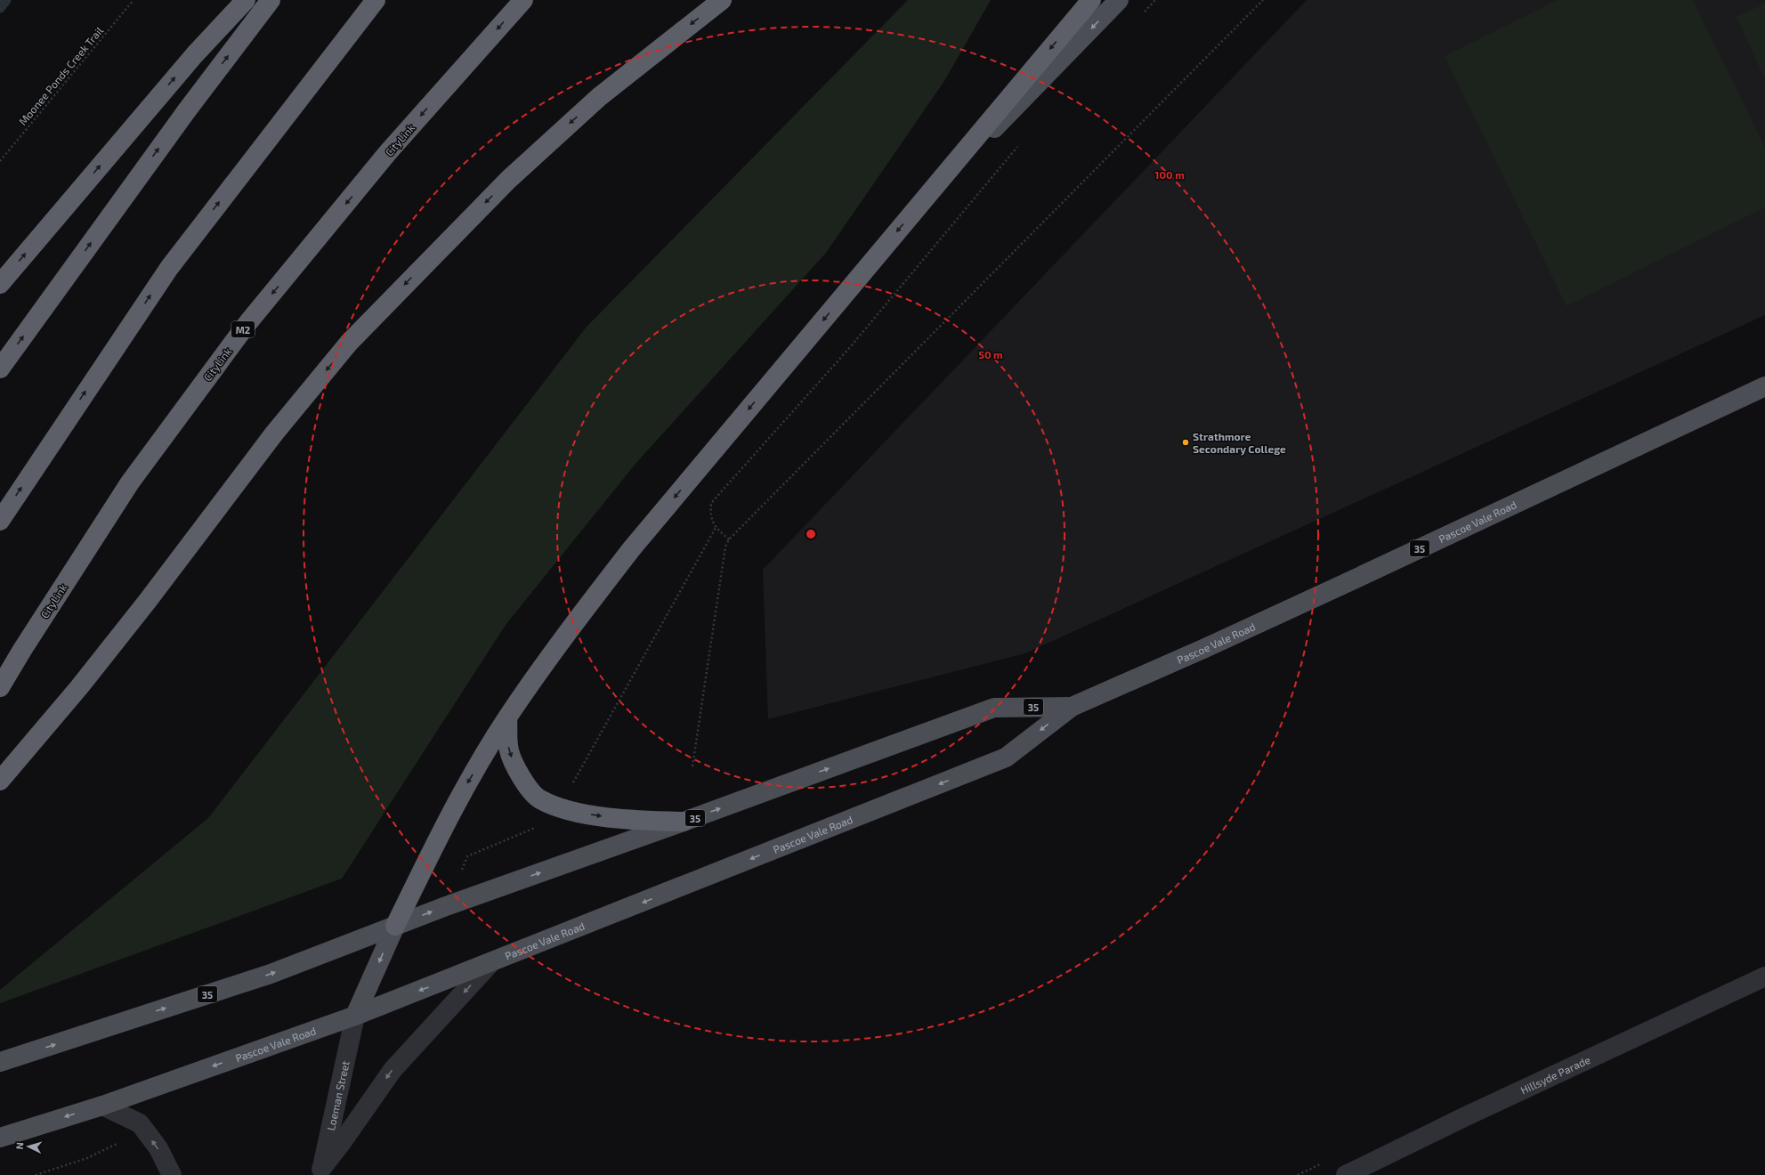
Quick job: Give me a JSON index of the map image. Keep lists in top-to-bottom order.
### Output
{
  "streets": {
    "highway": ["CityLink", "M2"],
    "main road": ["Pascoe Vale Road", "35"],
    "street": ["Hillsyde Parade", "Loeman Street"],
    "path": ["Moonee Ponds Creek Trail"]
  },
  "crossings": [
    ["Pascoe Vale Road", "Loeman Street"]
  ],
  "places": ["Strathmore Secondary College"],
  "north": "left",
  "rings": ["100 m", "50 m"]
}
